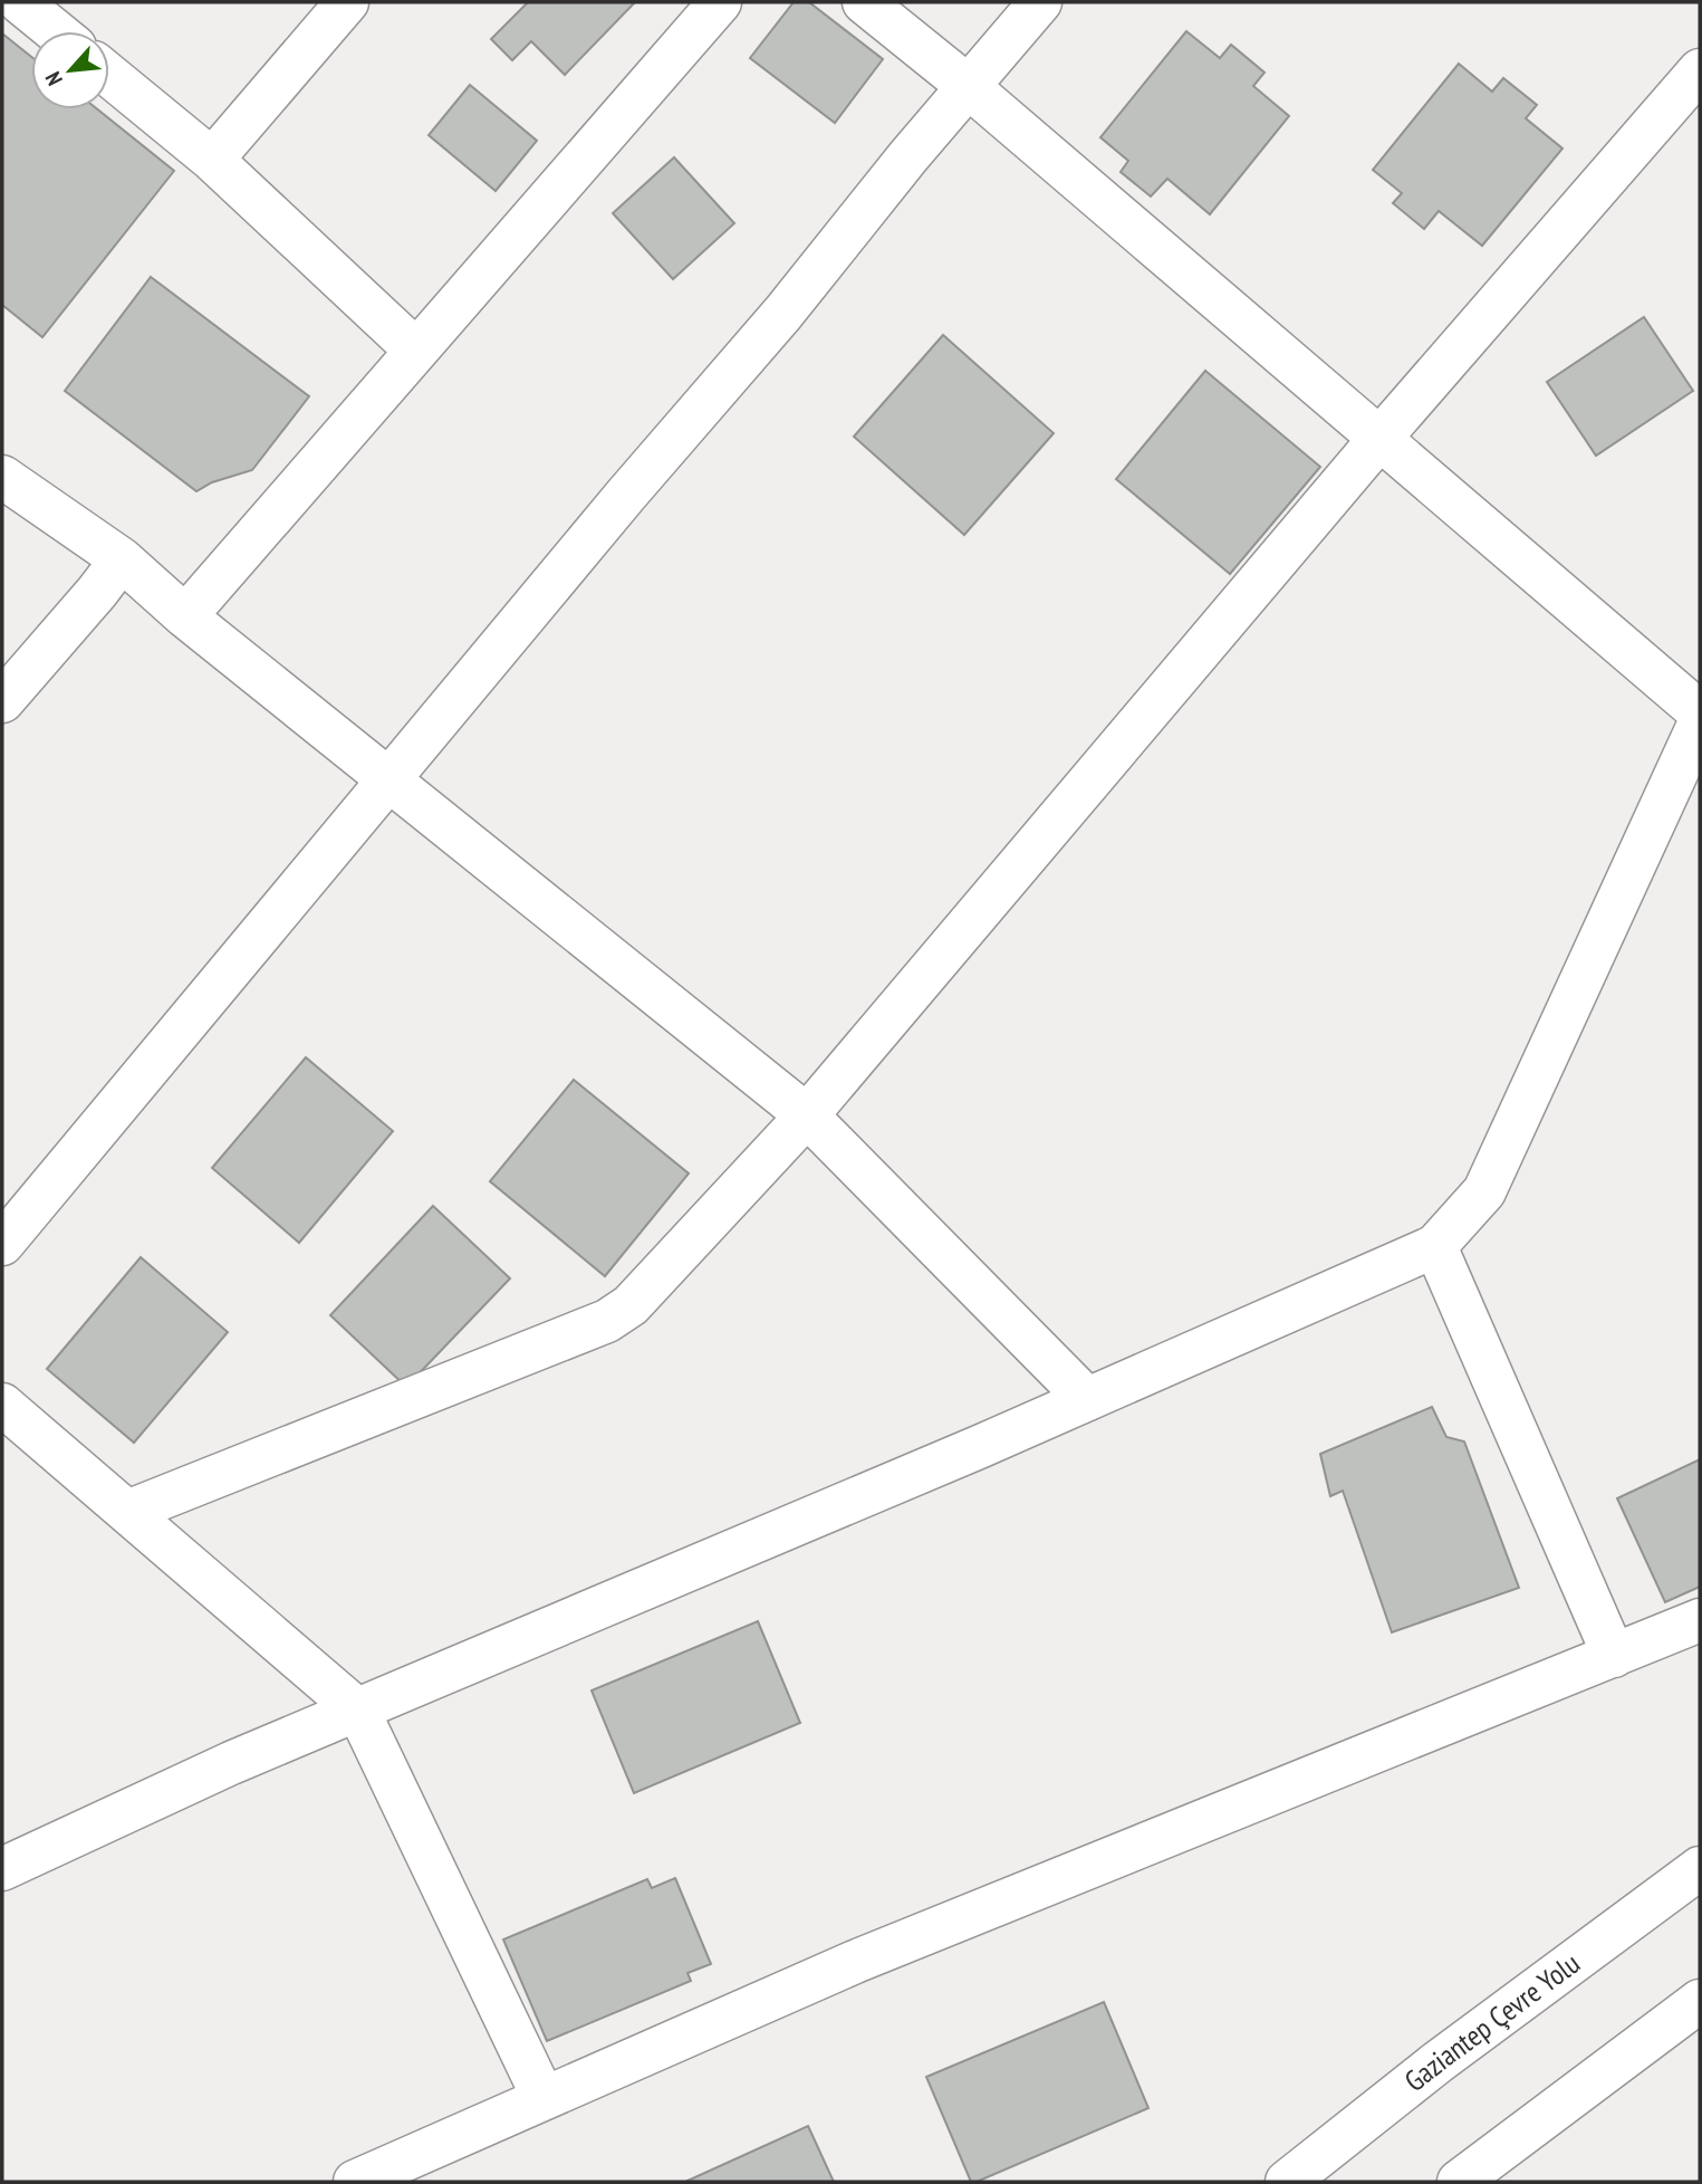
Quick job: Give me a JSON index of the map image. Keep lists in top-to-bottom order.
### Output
{
  "streets": {
    "main road": ["Gaziantep Çevre Yolu"]
  },
  "north": "bottom left"
}
